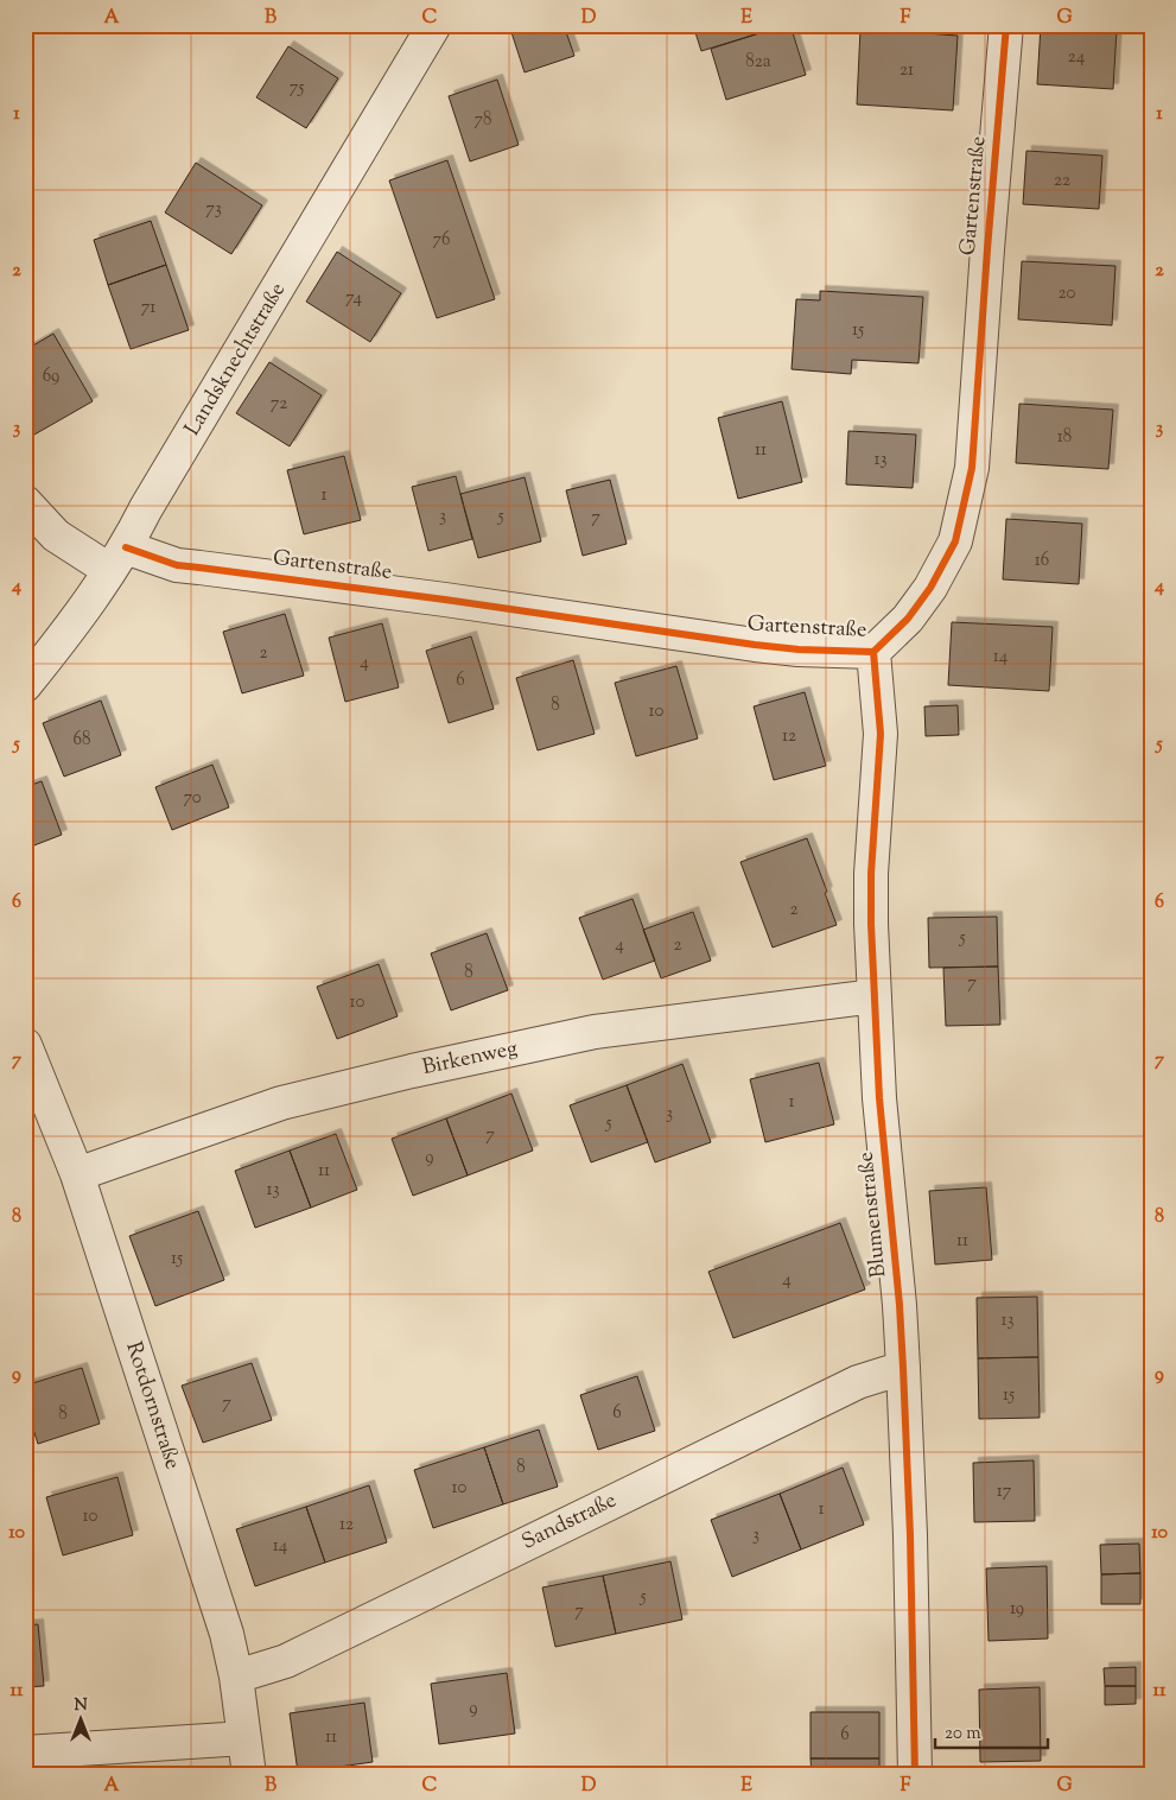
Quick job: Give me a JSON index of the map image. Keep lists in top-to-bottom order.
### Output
{
  "streets": {
    "street": [
      "Gartenstraße",
      "Landsknechtstraße",
      "Birkenweg",
      "Blumenstraße",
      "Rotdornstraße",
      "Sandstraße"
    ]
  },
  "crossings": [
    ["Gartenstraße", "Landsknechtstraße"],
    ["Gartenstraße", "Blumenstraße"],
    ["Birkenweg", "Blumenstraße"],
    ["Birkenweg", "Rotdornstraße"],
    ["Blumenstraße", "Sandstraße"],
    ["Rotdornstraße", "Sandstraße"]
  ],
  "house_numbers": [
    "24",
    "82a",
    "21",
    "75",
    "78",
    "22",
    "73",
    "76",
    "20",
    "74",
    "71",
    "15",
    "69",
    "72",
    "18",
    "11",
    "13",
    "1",
    "3",
    "5",
    "7",
    "16",
    "2",
    "14",
    "4",
    "6",
    "8",
    "10",
    "12",
    "68",
    "70",
    "2",
    "5",
    "4",
    "2",
    "8",
    "7",
    "10",
    "1",
    "3",
    "5",
    "7",
    "9",
    "11",
    "13",
    "11",
    "15",
    "4",
    "13",
    "15",
    "7",
    "6",
    "8",
    "8",
    "10",
    "17",
    "1",
    "10",
    "12",
    "3",
    "14",
    "5",
    "19",
    "7",
    "9",
    "6",
    "11"
  ],
  "scale_bar": "20 m",
  "north": "top",
  "grid": {
    "columns": [
      "A",
      "B",
      "C",
      "D",
      "E",
      "F",
      "G"
    ],
    "rows": [
      "1",
      "2",
      "3",
      "4",
      "5",
      "6",
      "7",
      "8",
      "9",
      "10",
      "11"
    ]
  }
}
